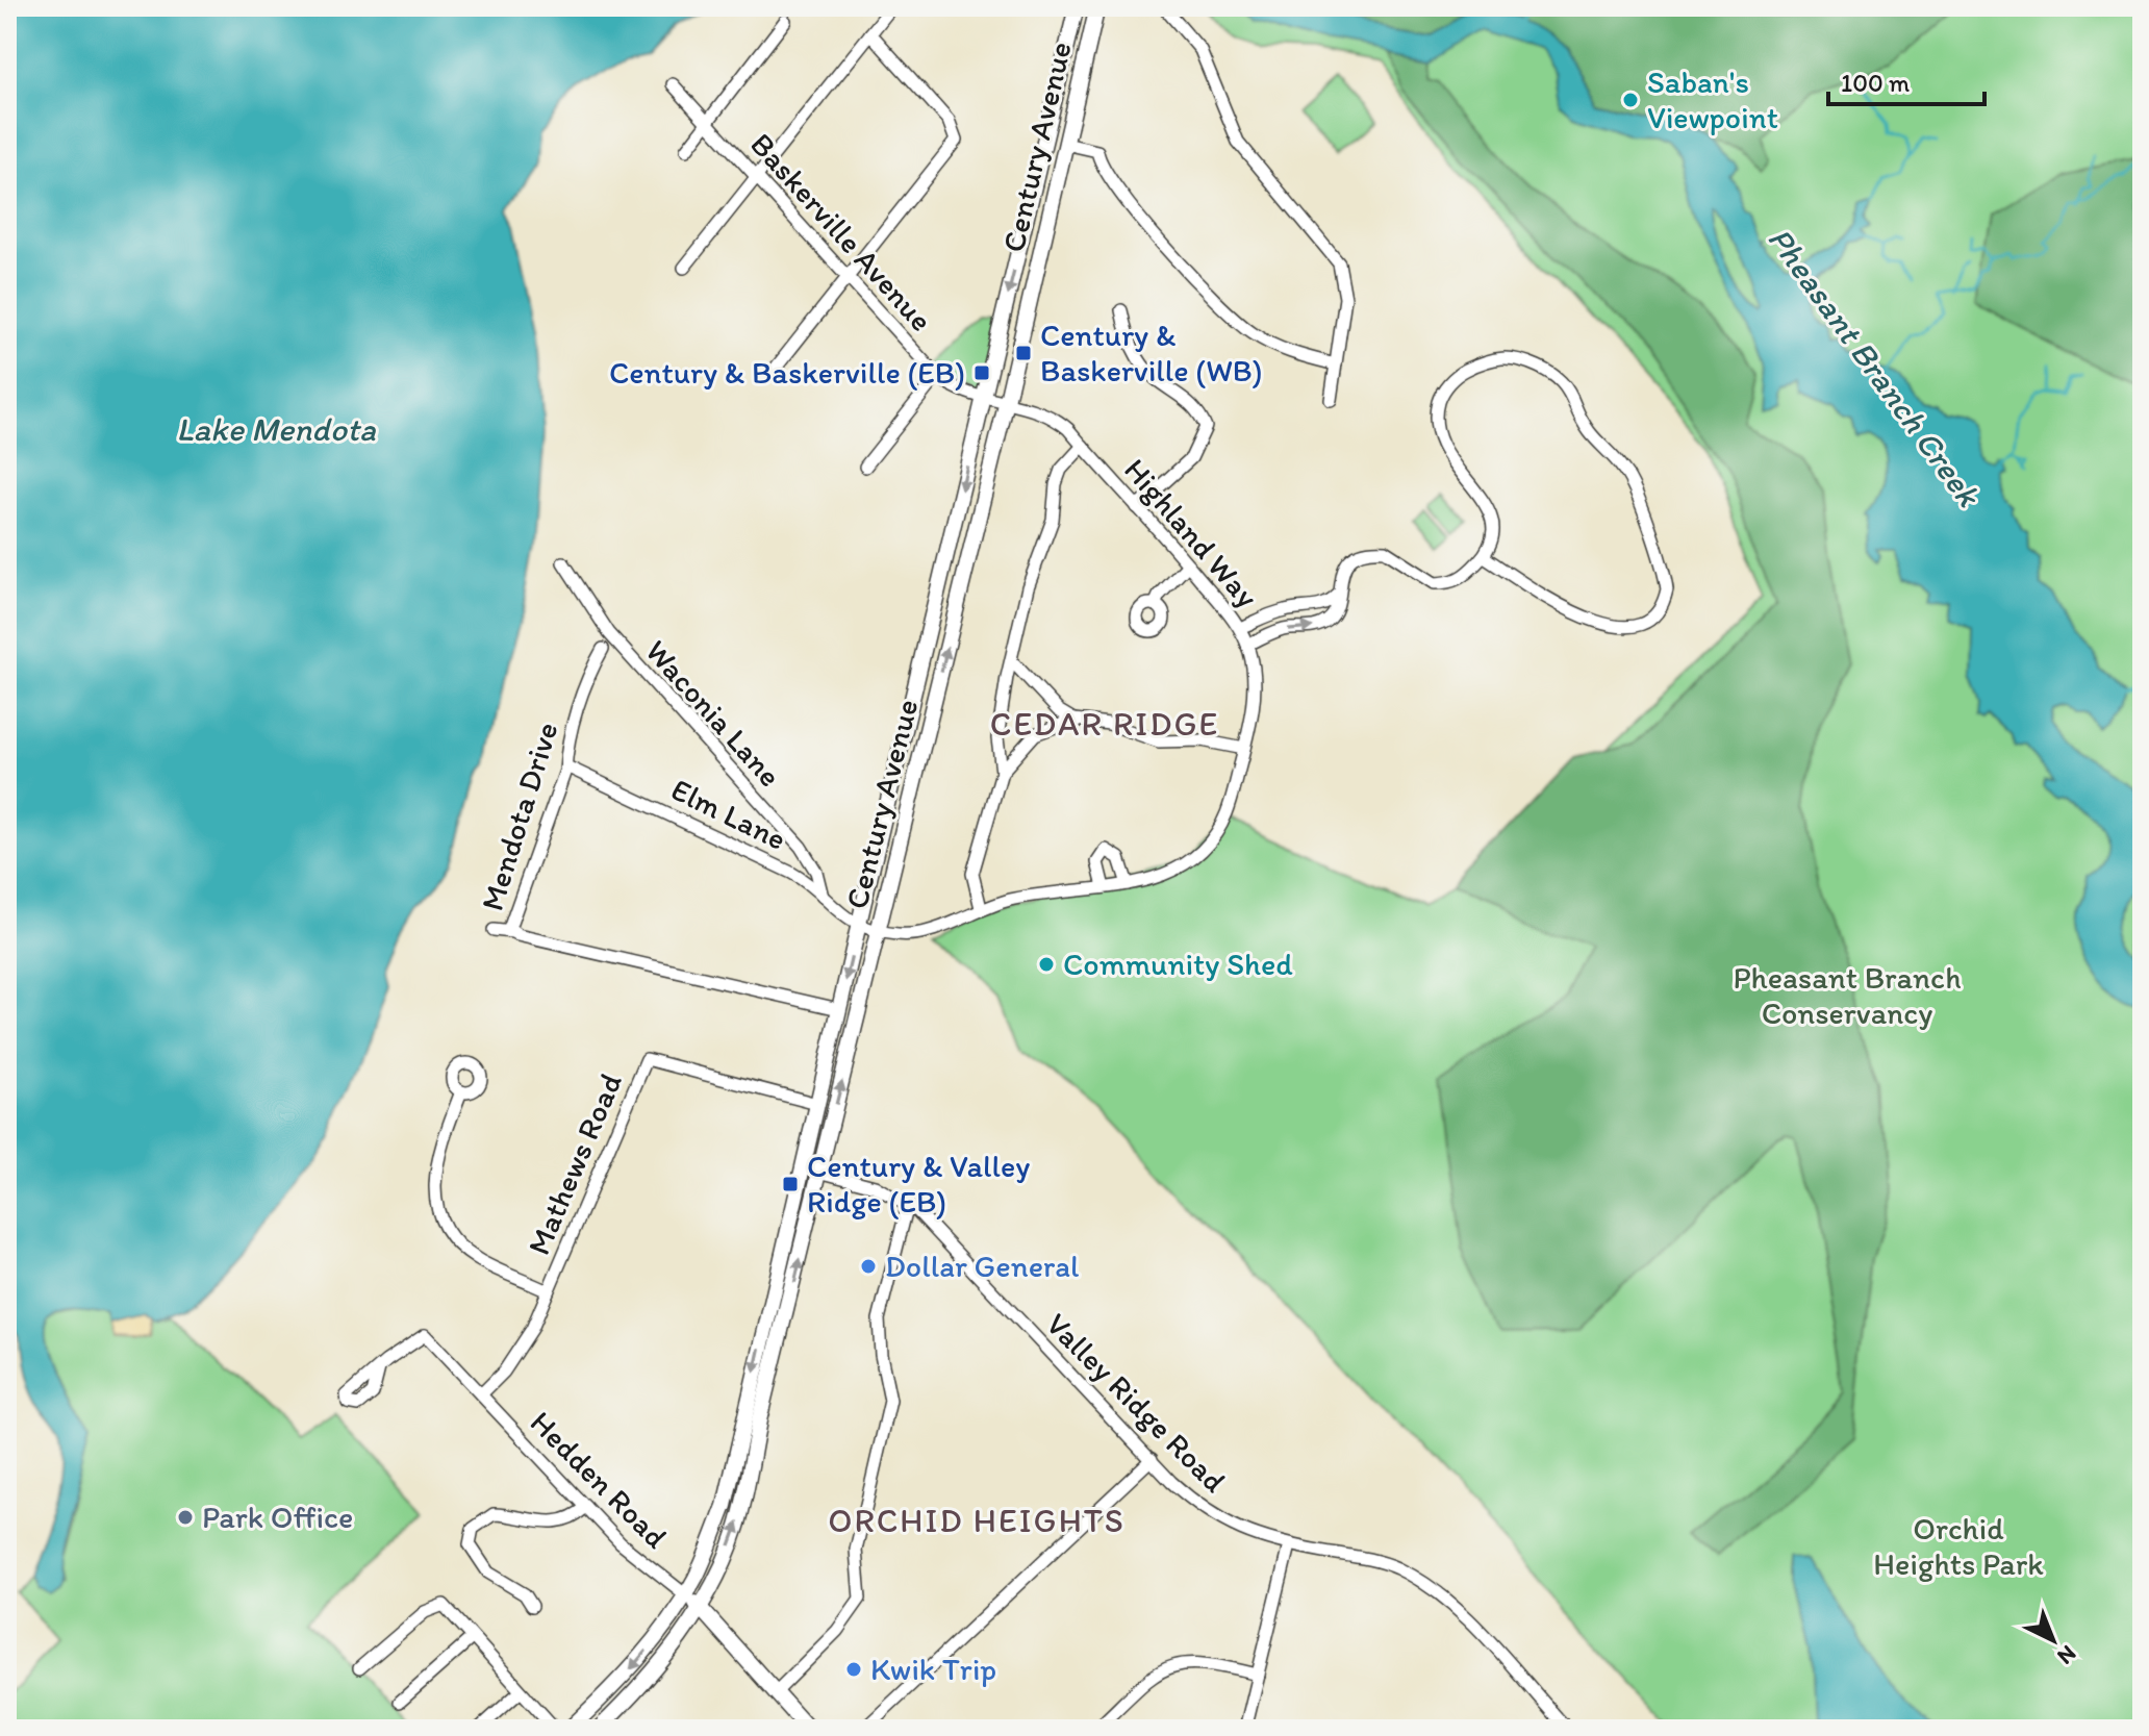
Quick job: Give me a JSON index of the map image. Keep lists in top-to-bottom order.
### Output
{
  "streets": {
    "main road": ["Century Avenue"],
    "street": [
      "Baskerville Avenue",
      "Highland Way",
      "Waconia Lane",
      "Elm Lane",
      "Mendota Drive",
      "Mathews Road",
      "Valley Ridge Road",
      "Hedden Road"
    ]
  },
  "crossings": [
    ["Century Avenue", "Baskerville Avenue"],
    ["Century Avenue", "Highland Way"],
    ["Century Avenue", "Elm Lane"],
    ["Century Avenue", "Mendota Drive"],
    ["Century Avenue", "Mathews Road"],
    ["Century Avenue", "Valley Ridge Road"],
    ["Century Avenue", "Hedden Road"],
    ["Baskerville Avenue", "Highland Way"],
    ["Highland Way", "Elm Lane"],
    ["Waconia Lane", "Elm Lane"],
    ["Elm Lane", "Mendota Drive"],
    ["Mathews Road", "Hedden Road"]
  ],
  "districts": ["CEDAR RIDGE", "ORCHID HEIGHTS"],
  "water": ["Pheasant Branch Creek", "Lake Mendota"],
  "parks": ["Pheasant Branch Conservancy", "Orchid Heights Park"],
  "places": {
    "other": [
      "Saban's Viewpoint",
      "Community Shed",
      "Dollar General",
      "Park Office",
      "Kwik Trip"
    ],
    "transit": ["Century & Baskerville (WB)", "Century & Baskerville (EB)", "Century & Valley Ridge (EB)"]
  },
  "scale_bar": "100 m",
  "north": "bottom right"
}
